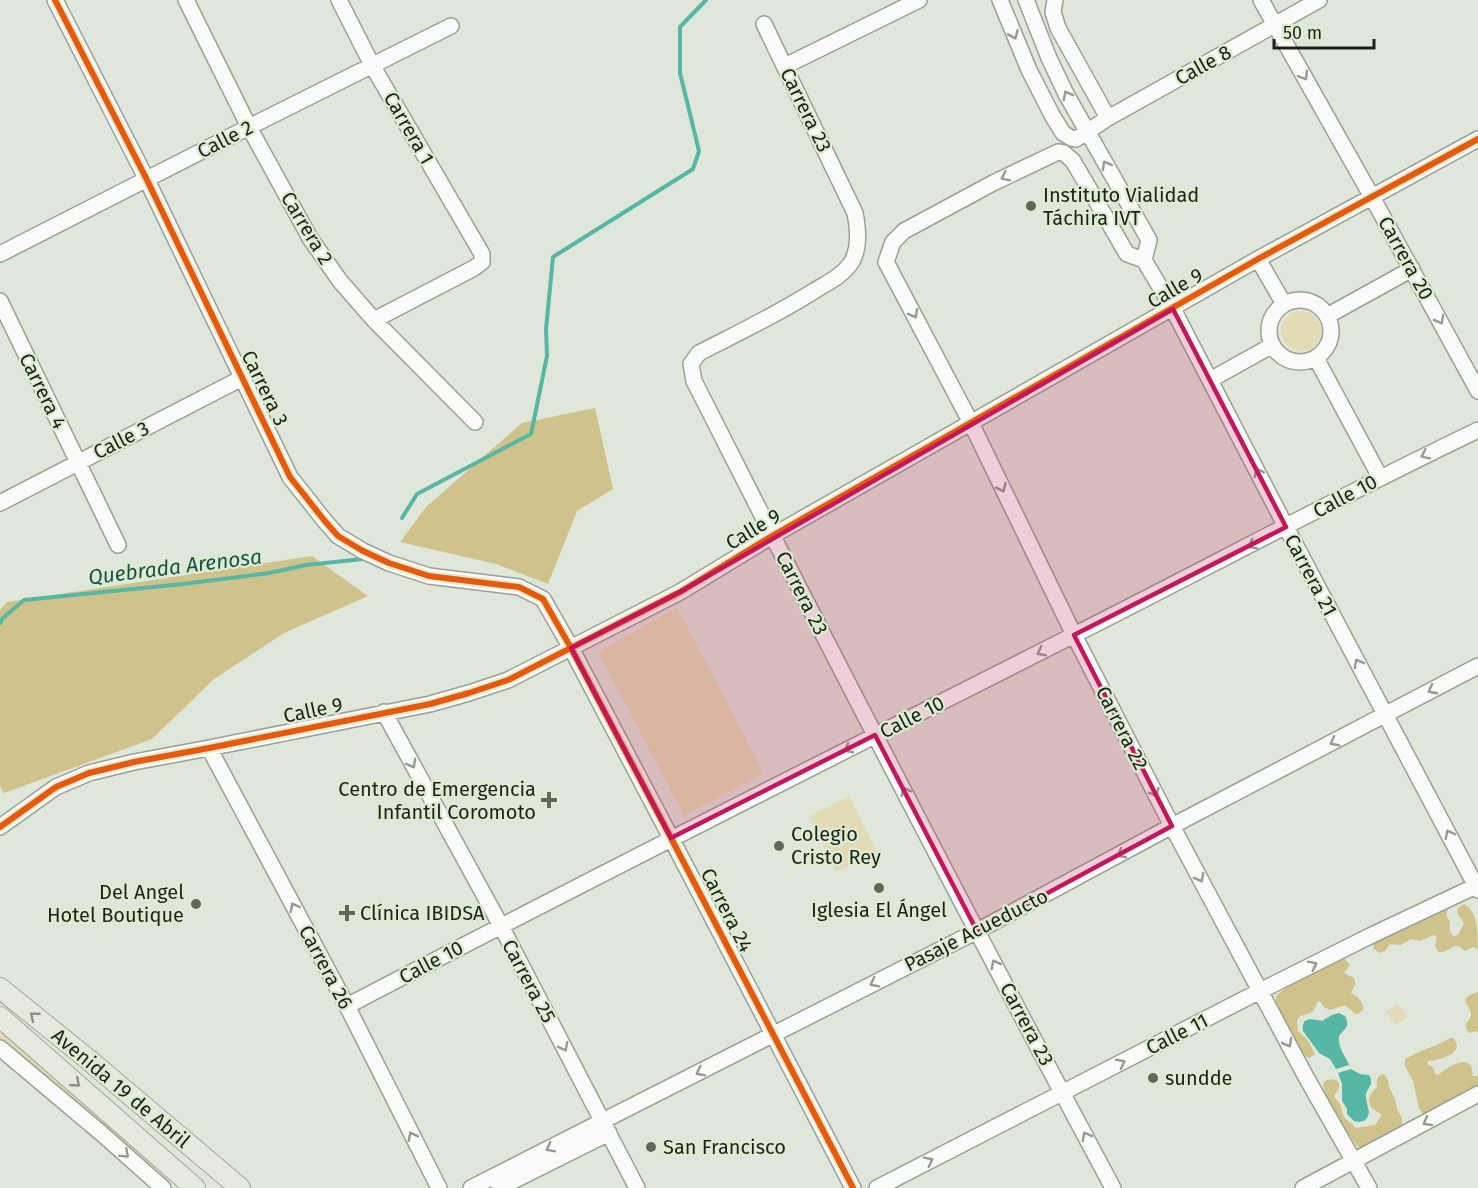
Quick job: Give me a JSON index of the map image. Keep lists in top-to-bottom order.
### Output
{
  "streets": {
    "main road": ["Avenida 19 de Abril"],
    "street": [
      "Calle 8",
      "Carrera 23",
      "Carrera 1",
      "Calle 2",
      "Carrera 2",
      "Carrera 20",
      "Calle 9",
      "Carrera 3",
      "Carrera 4",
      "Calle 3",
      "Calle 10",
      "Carrera 21",
      "Carrera 22",
      "Carrera 24",
      "Pasaje Acueducto",
      "Carrera 26",
      "Carrera 25",
      "Calle 11"
    ]
  },
  "crossings": [
    ["Calle 8", "Carrera 20"],
    ["Carrera 23", "Calle 9"],
    ["Carrera 23", "Calle 10"],
    ["Carrera 23", "Pasaje Acueducto"],
    ["Carrera 23", "Calle 11"],
    ["Carrera 1", "Calle 2"],
    ["Carrera 1", "Carrera 2"],
    ["Calle 2", "Carrera 2"],
    ["Calle 2", "Carrera 3"],
    ["Carrera 20", "Calle 9"],
    ["Calle 9", "Carrera 3"],
    ["Calle 9", "Carrera 21"],
    ["Calle 9", "Carrera 22"],
    ["Calle 9", "Carrera 24"],
    ["Calle 9", "Carrera 26"],
    ["Calle 9", "Carrera 25"],
    ["Carrera 3", "Calle 3"],
    ["Carrera 3", "Carrera 24"],
    ["Carrera 4", "Calle 3"],
    ["Calle 10", "Carrera 21"],
    ["Calle 10", "Carrera 22"],
    ["Calle 10", "Carrera 24"],
    ["Calle 10", "Carrera 26"],
    ["Calle 10", "Carrera 25"],
    ["Carrera 21", "Carrera 22"],
    ["Carrera 21", "Pasaje Acueducto"],
    ["Carrera 21", "Calle 11"],
    ["Carrera 22", "Pasaje Acueducto"],
    ["Carrera 22", "Calle 11"],
    ["Carrera 24", "Pasaje Acueducto"],
    ["Pasaje Acueducto", "Carrera 25"]
  ],
  "one_way": [
    "Carrera 23",
    "Calle 10",
    "Carrera 21",
    "Carrera 22",
    "Pasaje Acueducto",
    "Carrera 26",
    "Carrera 25",
    "Calle 11"
  ],
  "water": ["Quebrada Arenosa"],
  "places": {
    "other": [
      "Instituto Vialidad Táchira IVT",
      "Colegio Cristo Rey",
      "Iglesia El Ángel",
      "Del Angel Hotel Boutique",
      "sundde",
      "San Francisco"
    ],
    "health": ["Centro de Emergencia Infantil Coromoto", "Clínica IBIDSA"]
  },
  "scale_bar": "50 m"
}
